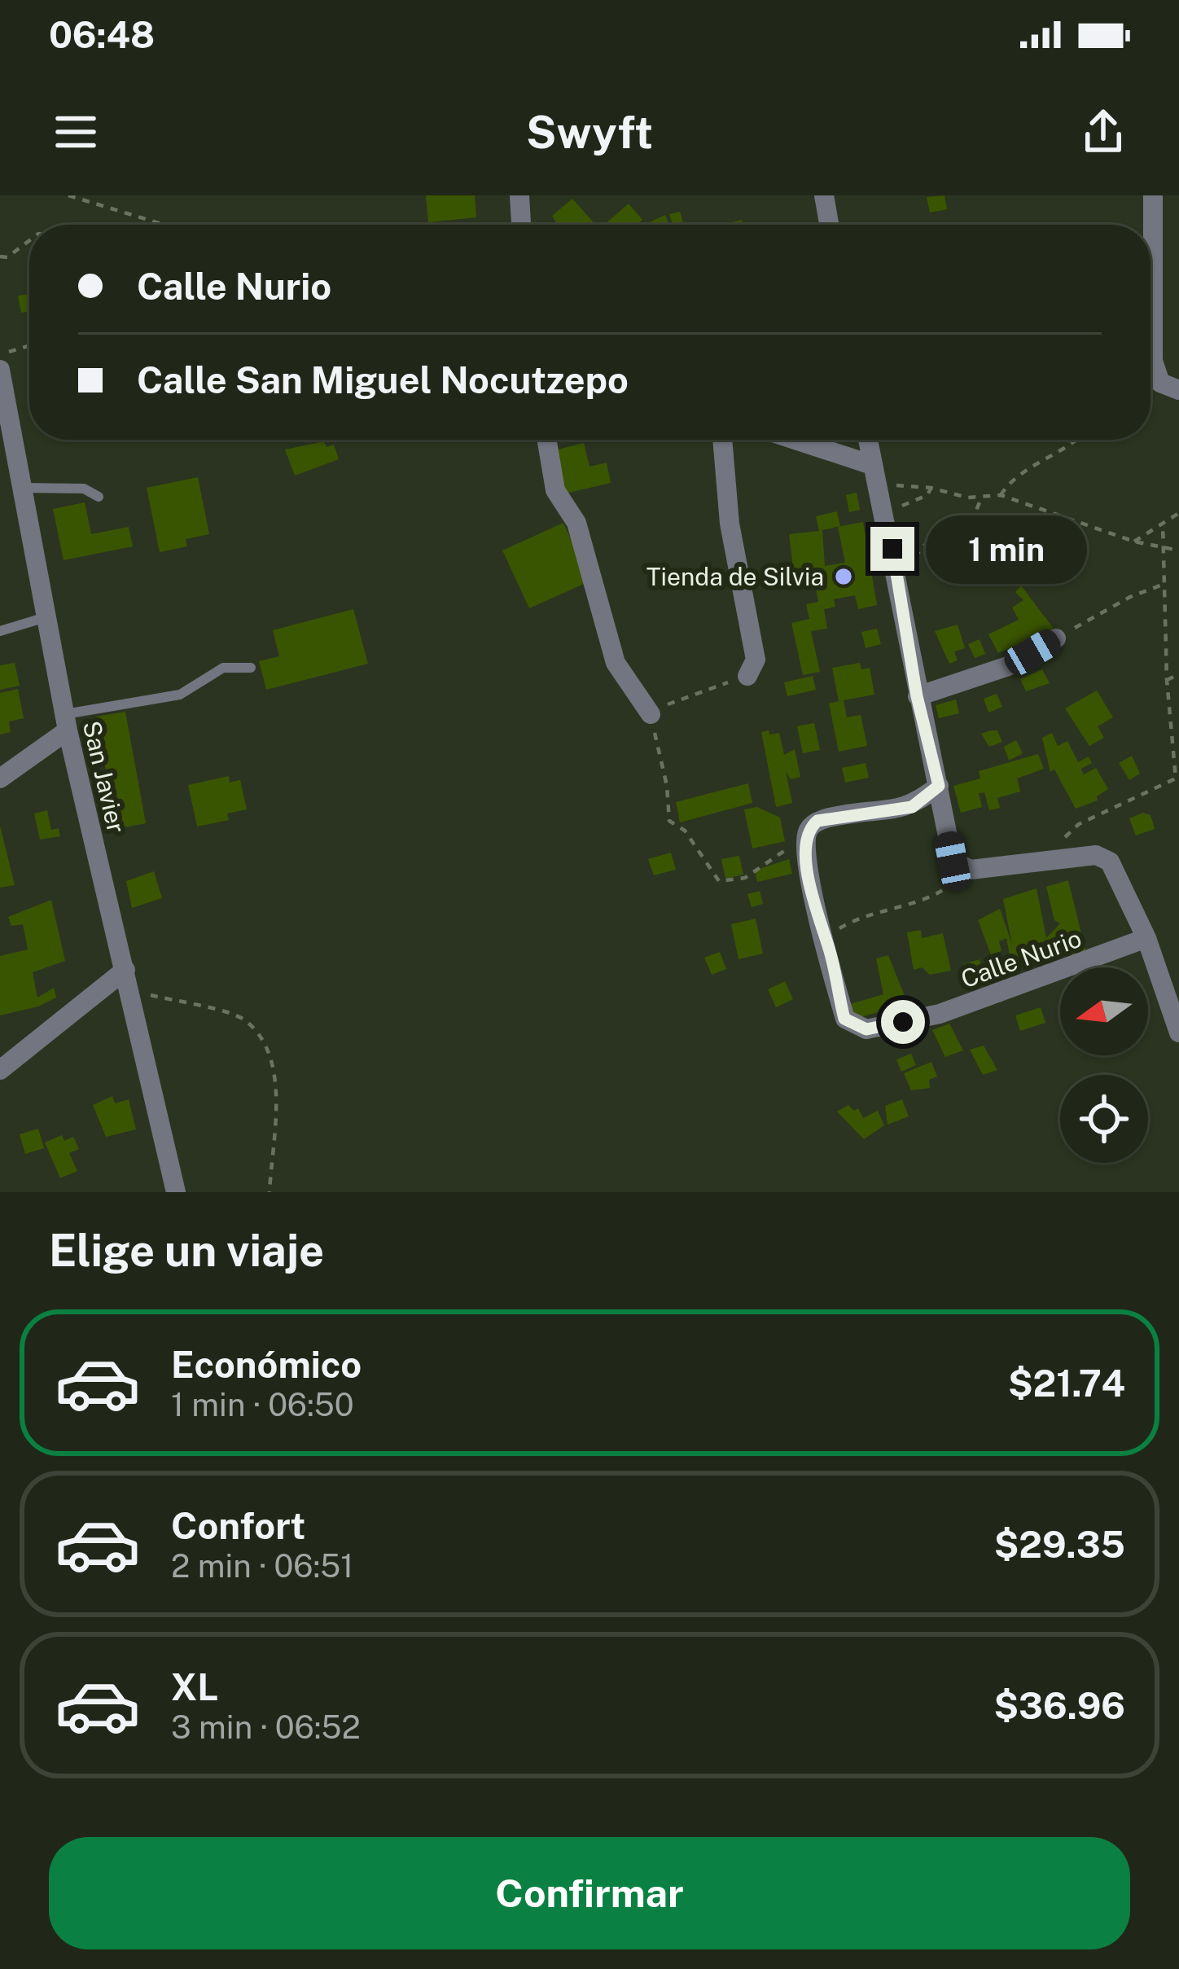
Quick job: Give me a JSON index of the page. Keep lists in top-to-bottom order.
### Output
{
  "streets": {
    "street": ["San Javier", "Calle Nurio"]
  },
  "places": ["Tienda de Silvia"],
  "north": "left",
  "page": {
    "status": "06:48",
    "header": "Swyft",
    "banner": ["Calle Nurio", "Calle San Miguel Nocutzepo"],
    "bubble": "1 min",
    "heading": "Elige un viaje",
    "list": [
      {
        "name": "Económico",
        "note": "1 min · 06:50",
        "value": "$21.74"
      },
      {
        "name": "Confort",
        "note": "2 min · 06:51",
        "value": "$29.35"
      },
      {
        "name": "XL",
        "note": "3 min · 06:52",
        "value": "$36.96"
      }
    ],
    "buttons": "Confirmar"
  }
}
